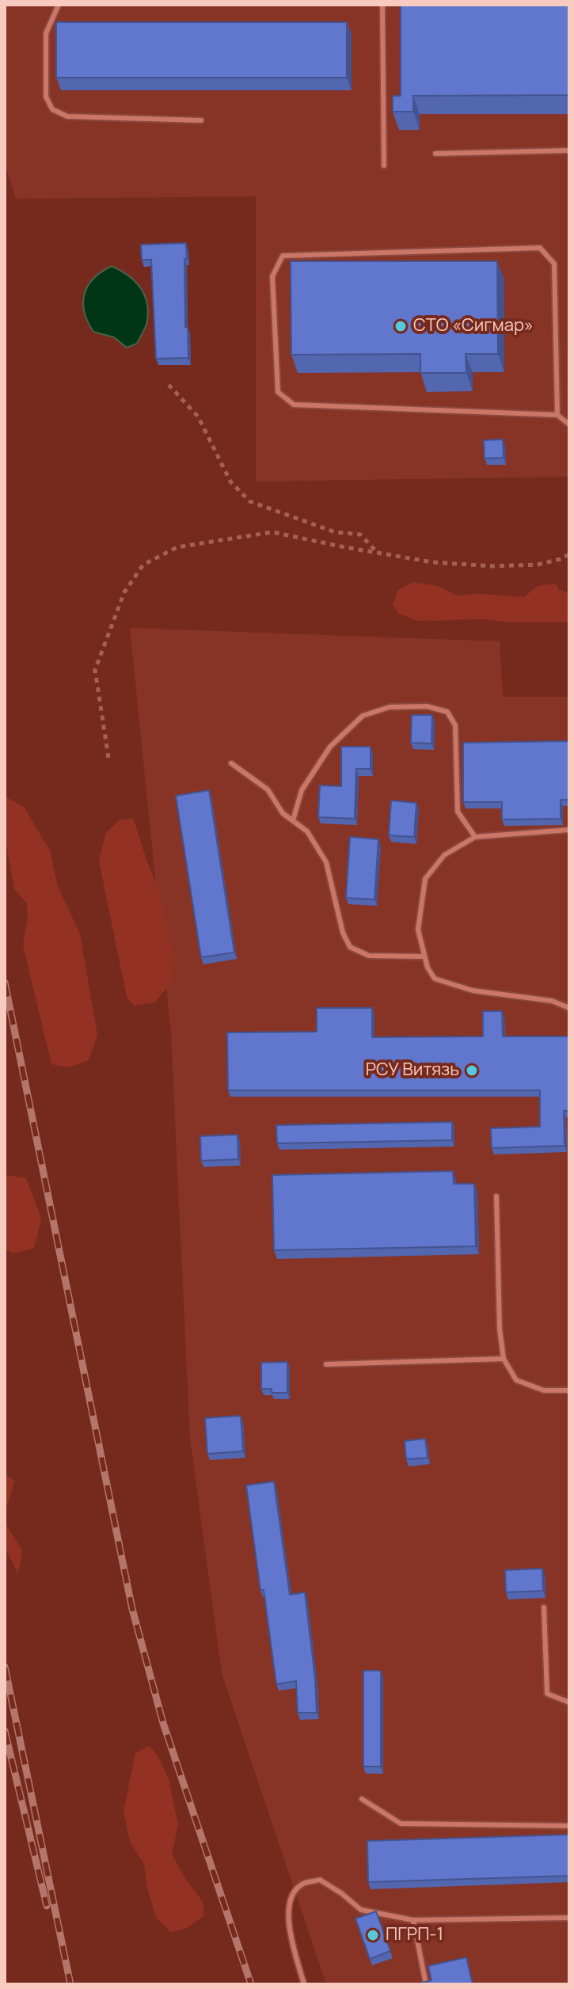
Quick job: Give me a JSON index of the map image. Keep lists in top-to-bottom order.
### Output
{
  "places": ["СТО «Сигмар»", "РСУ Витязь", "ПГРП-1"]
}
